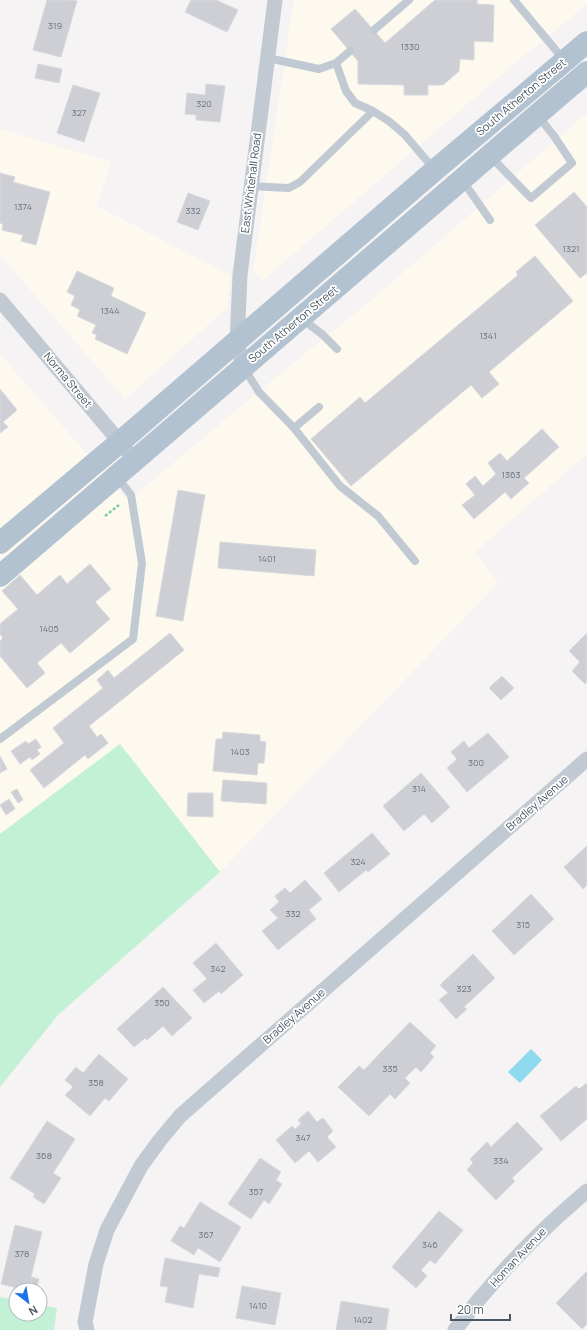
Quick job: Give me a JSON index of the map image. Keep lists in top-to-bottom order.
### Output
{
  "streets": {
    "main road": ["South Atherton Street"],
    "street": [
      "East Whitehall Road",
      "Norma Street",
      "Bradley Avenue",
      "Homan Avenue"
    ]
  },
  "crossings": [
    ["South Atherton Street", "East Whitehall Road"],
    ["South Atherton Street", "Norma Street"]
  ],
  "house_numbers": [
    "319",
    "1330",
    "320",
    "327",
    "1374",
    "332",
    "1321",
    "1344",
    "1341",
    "1363",
    "1401",
    "1405",
    "1403",
    "300",
    "314",
    "324",
    "332",
    "315",
    "342",
    "323",
    "350",
    "335",
    "358",
    "347",
    "368",
    "334",
    "357",
    "367",
    "346",
    "378",
    "1410",
    "1402"
  ],
  "scale_bar": "20 m",
  "north": "bottom right"
}
